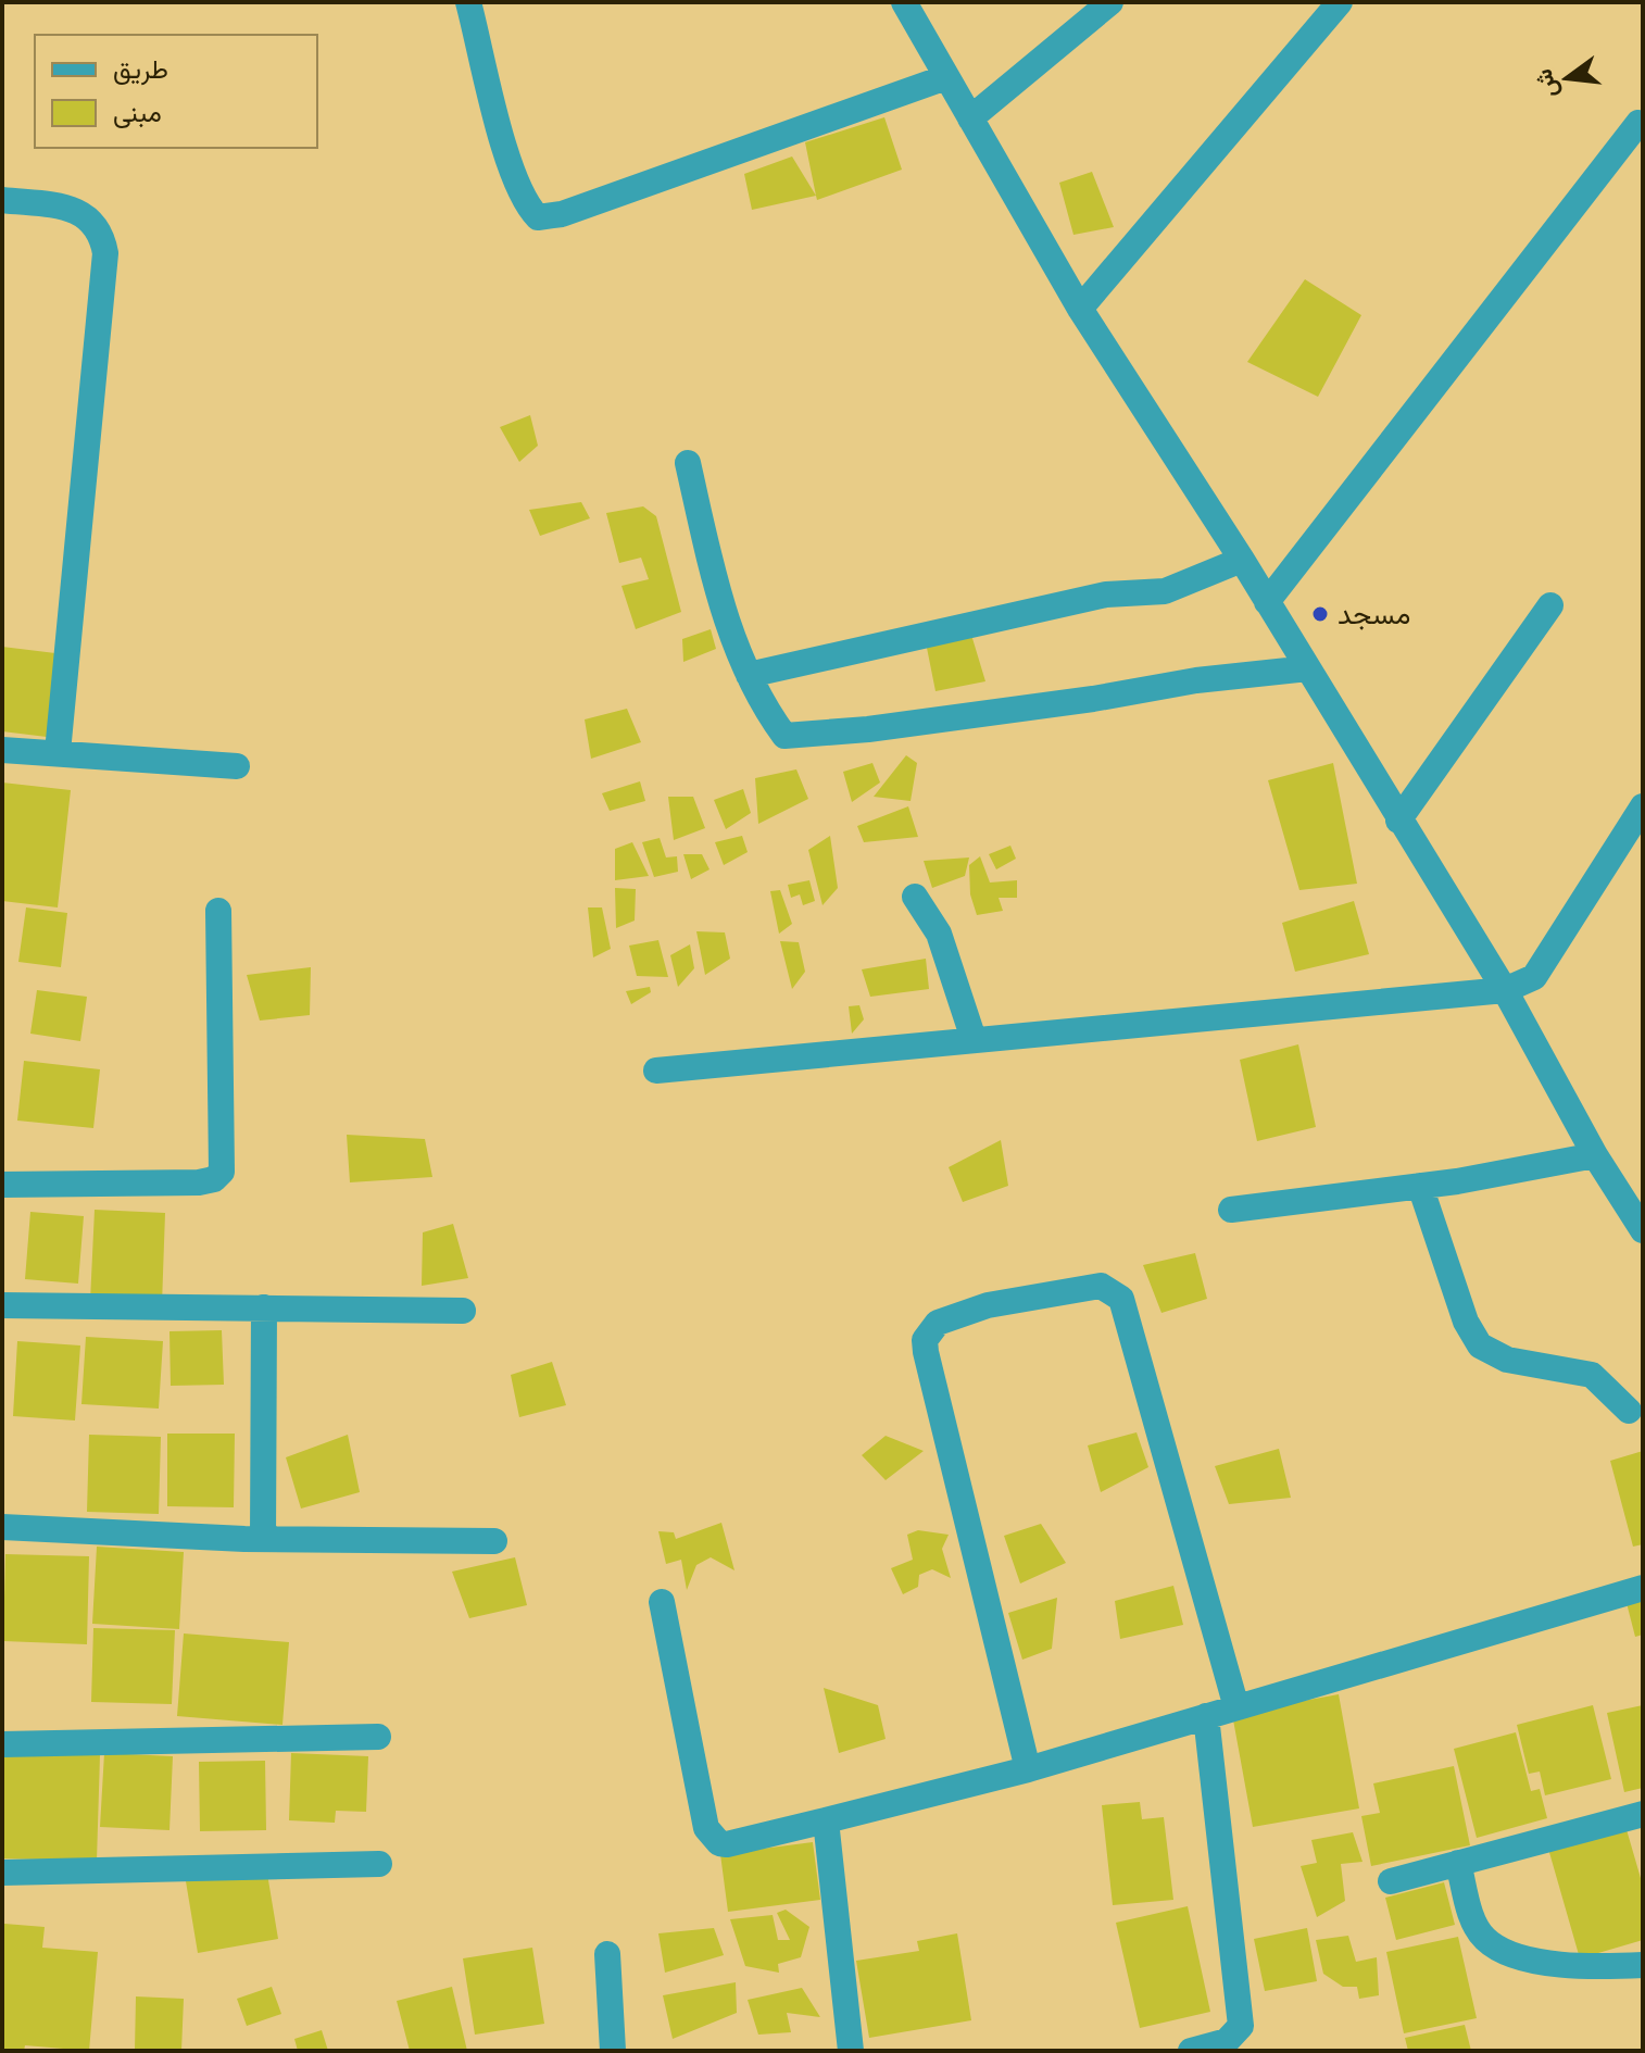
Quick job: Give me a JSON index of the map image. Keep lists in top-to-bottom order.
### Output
{
  "places": ["مسجد"],
  "legend": ["طريق", "مبنى"],
  "north": "left"
}
